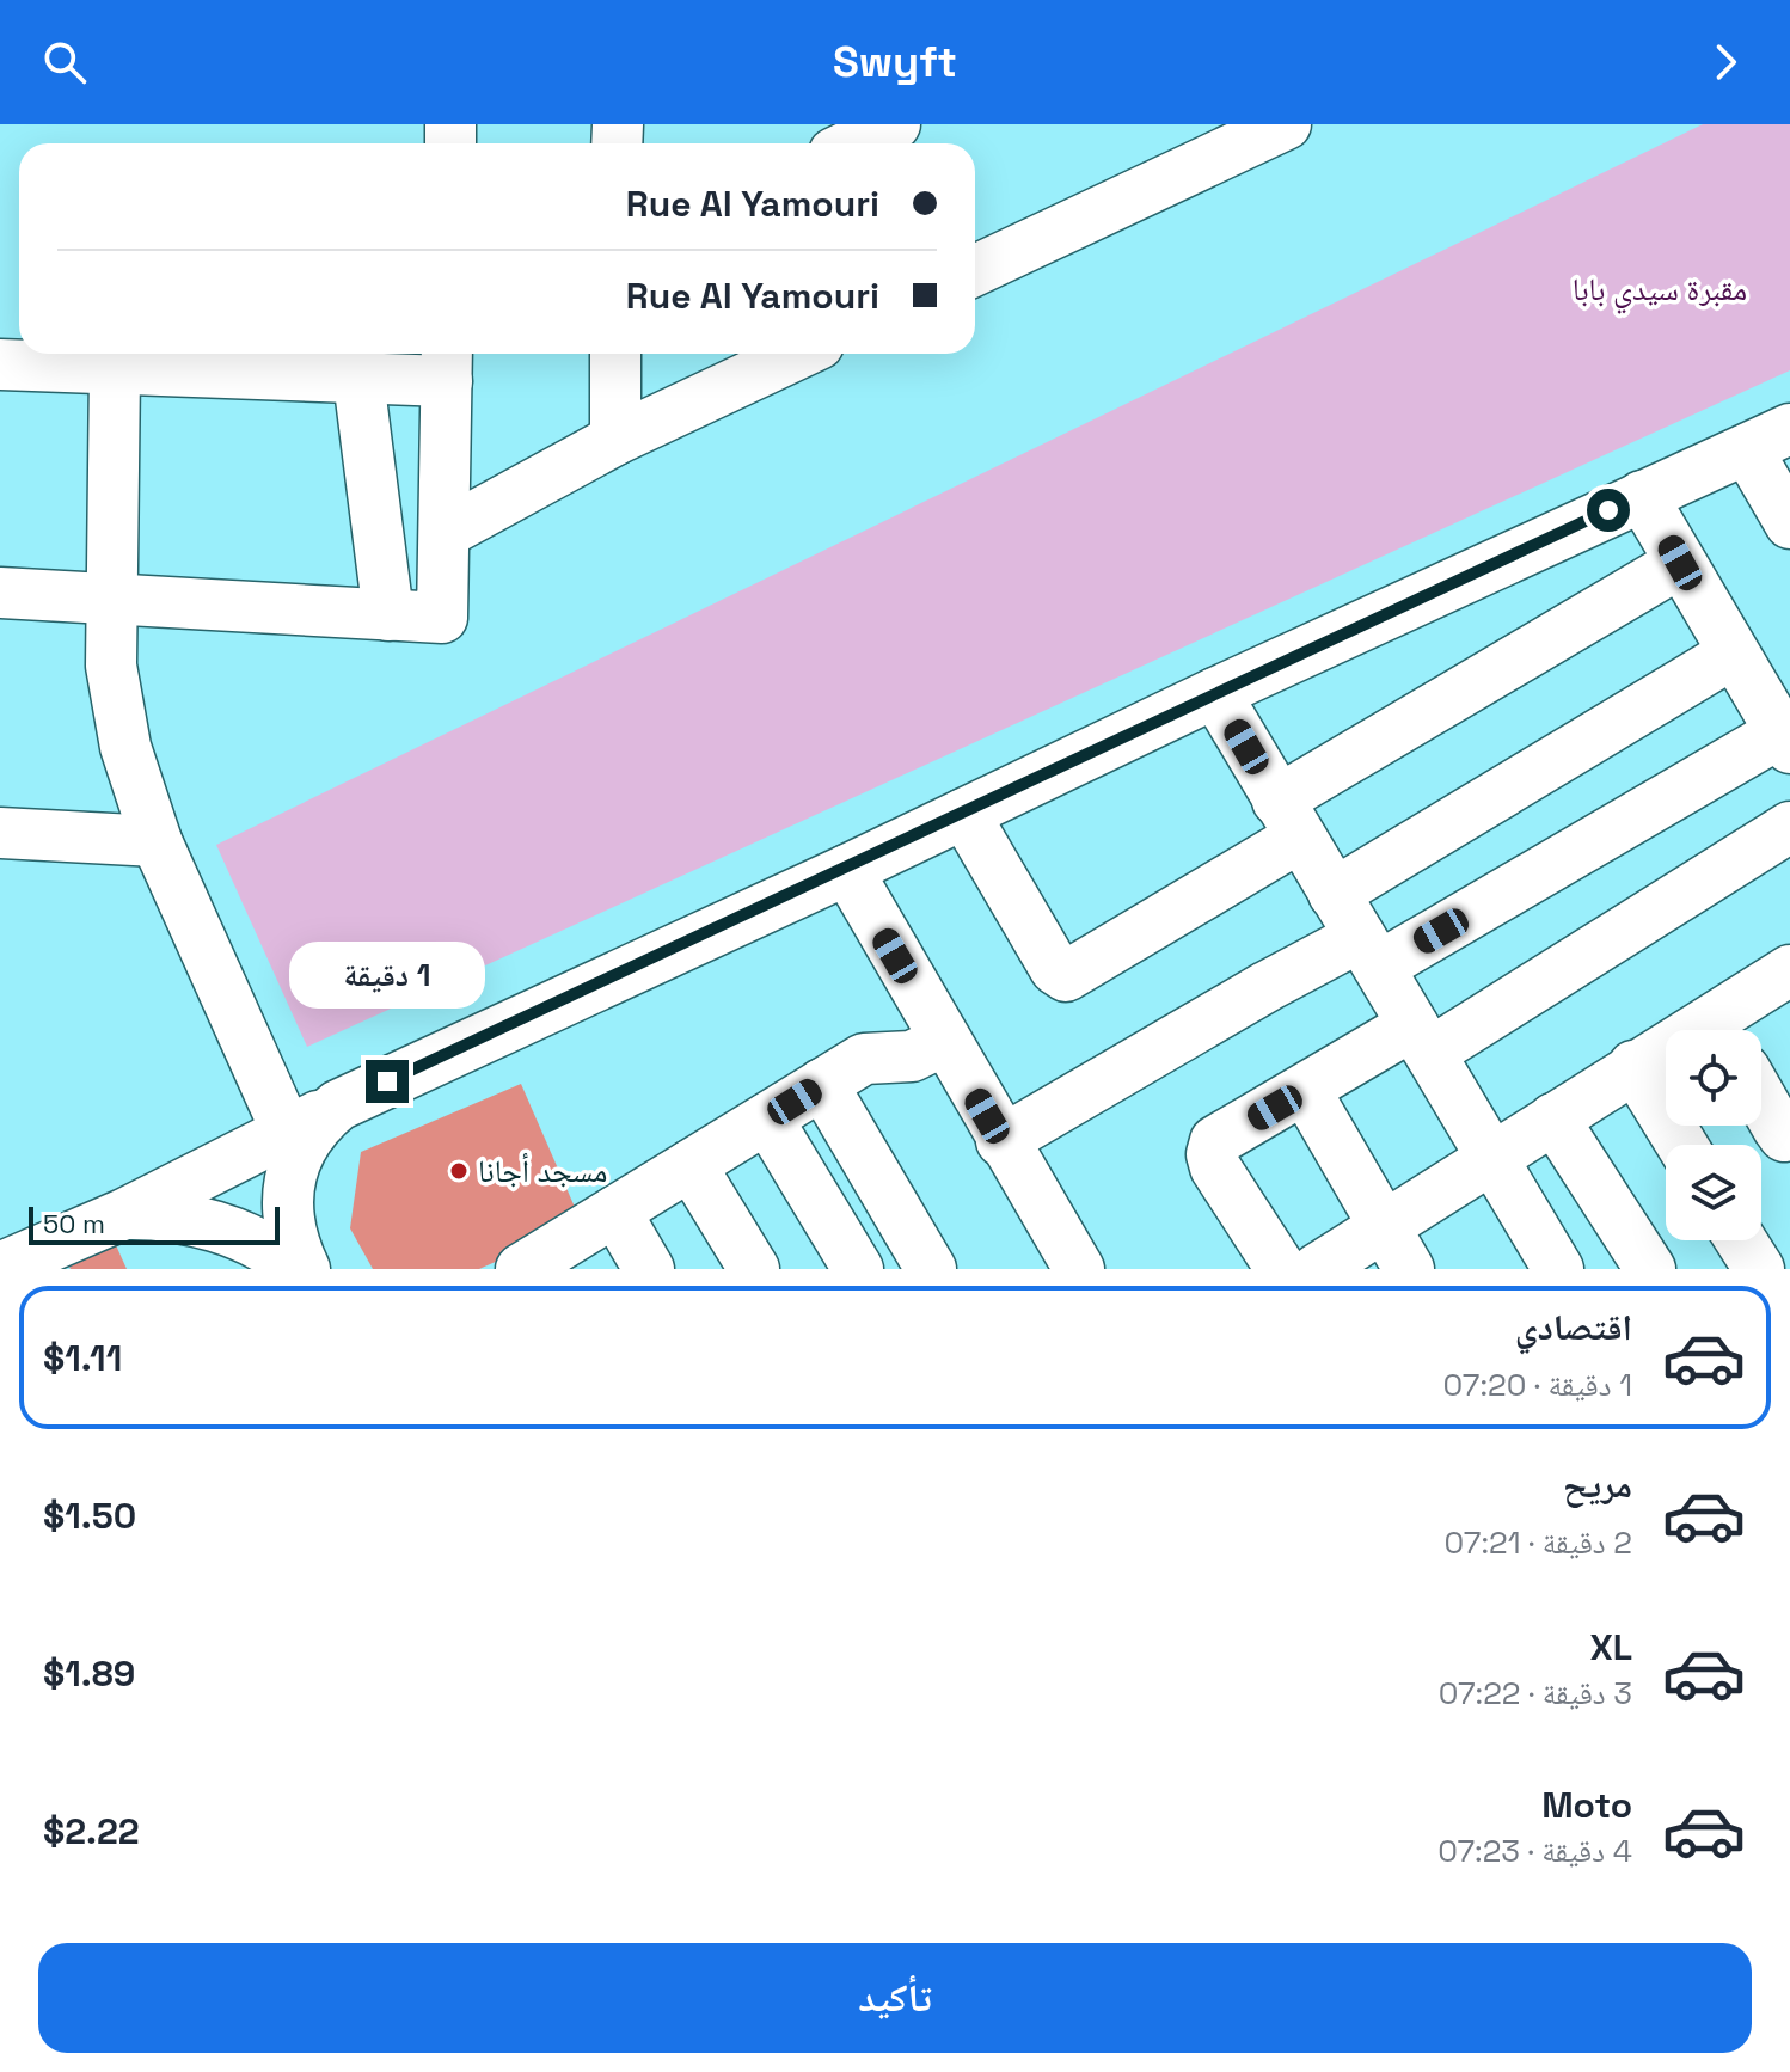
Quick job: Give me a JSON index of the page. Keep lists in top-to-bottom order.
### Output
{
  "parks": ["مقبرة سيدي بابا"],
  "places": ["مسجد أجانا"],
  "scale_bar": "50 m",
  "page": {
    "header": "Swyft",
    "banner": ["Rue Al Yamouri", "Rue Al Yamouri"],
    "bubble": "1 دقيقة",
    "scale": "50 m",
    "list": [
      {
        "name": "اقتصادي",
        "note": "1 دقيقة · 07:20",
        "value": "$1.11"
      },
      {
        "name": "مريح",
        "note": "2 دقيقة · 07:21",
        "value": "$1.50"
      },
      {
        "name": "XL",
        "note": "3 دقيقة · 07:22",
        "value": "$1.89"
      },
      {
        "name": "Moto",
        "note": "4 دقيقة · 07:23",
        "value": "$2.22"
      }
    ],
    "buttons": "تأكيد"
  }
}
